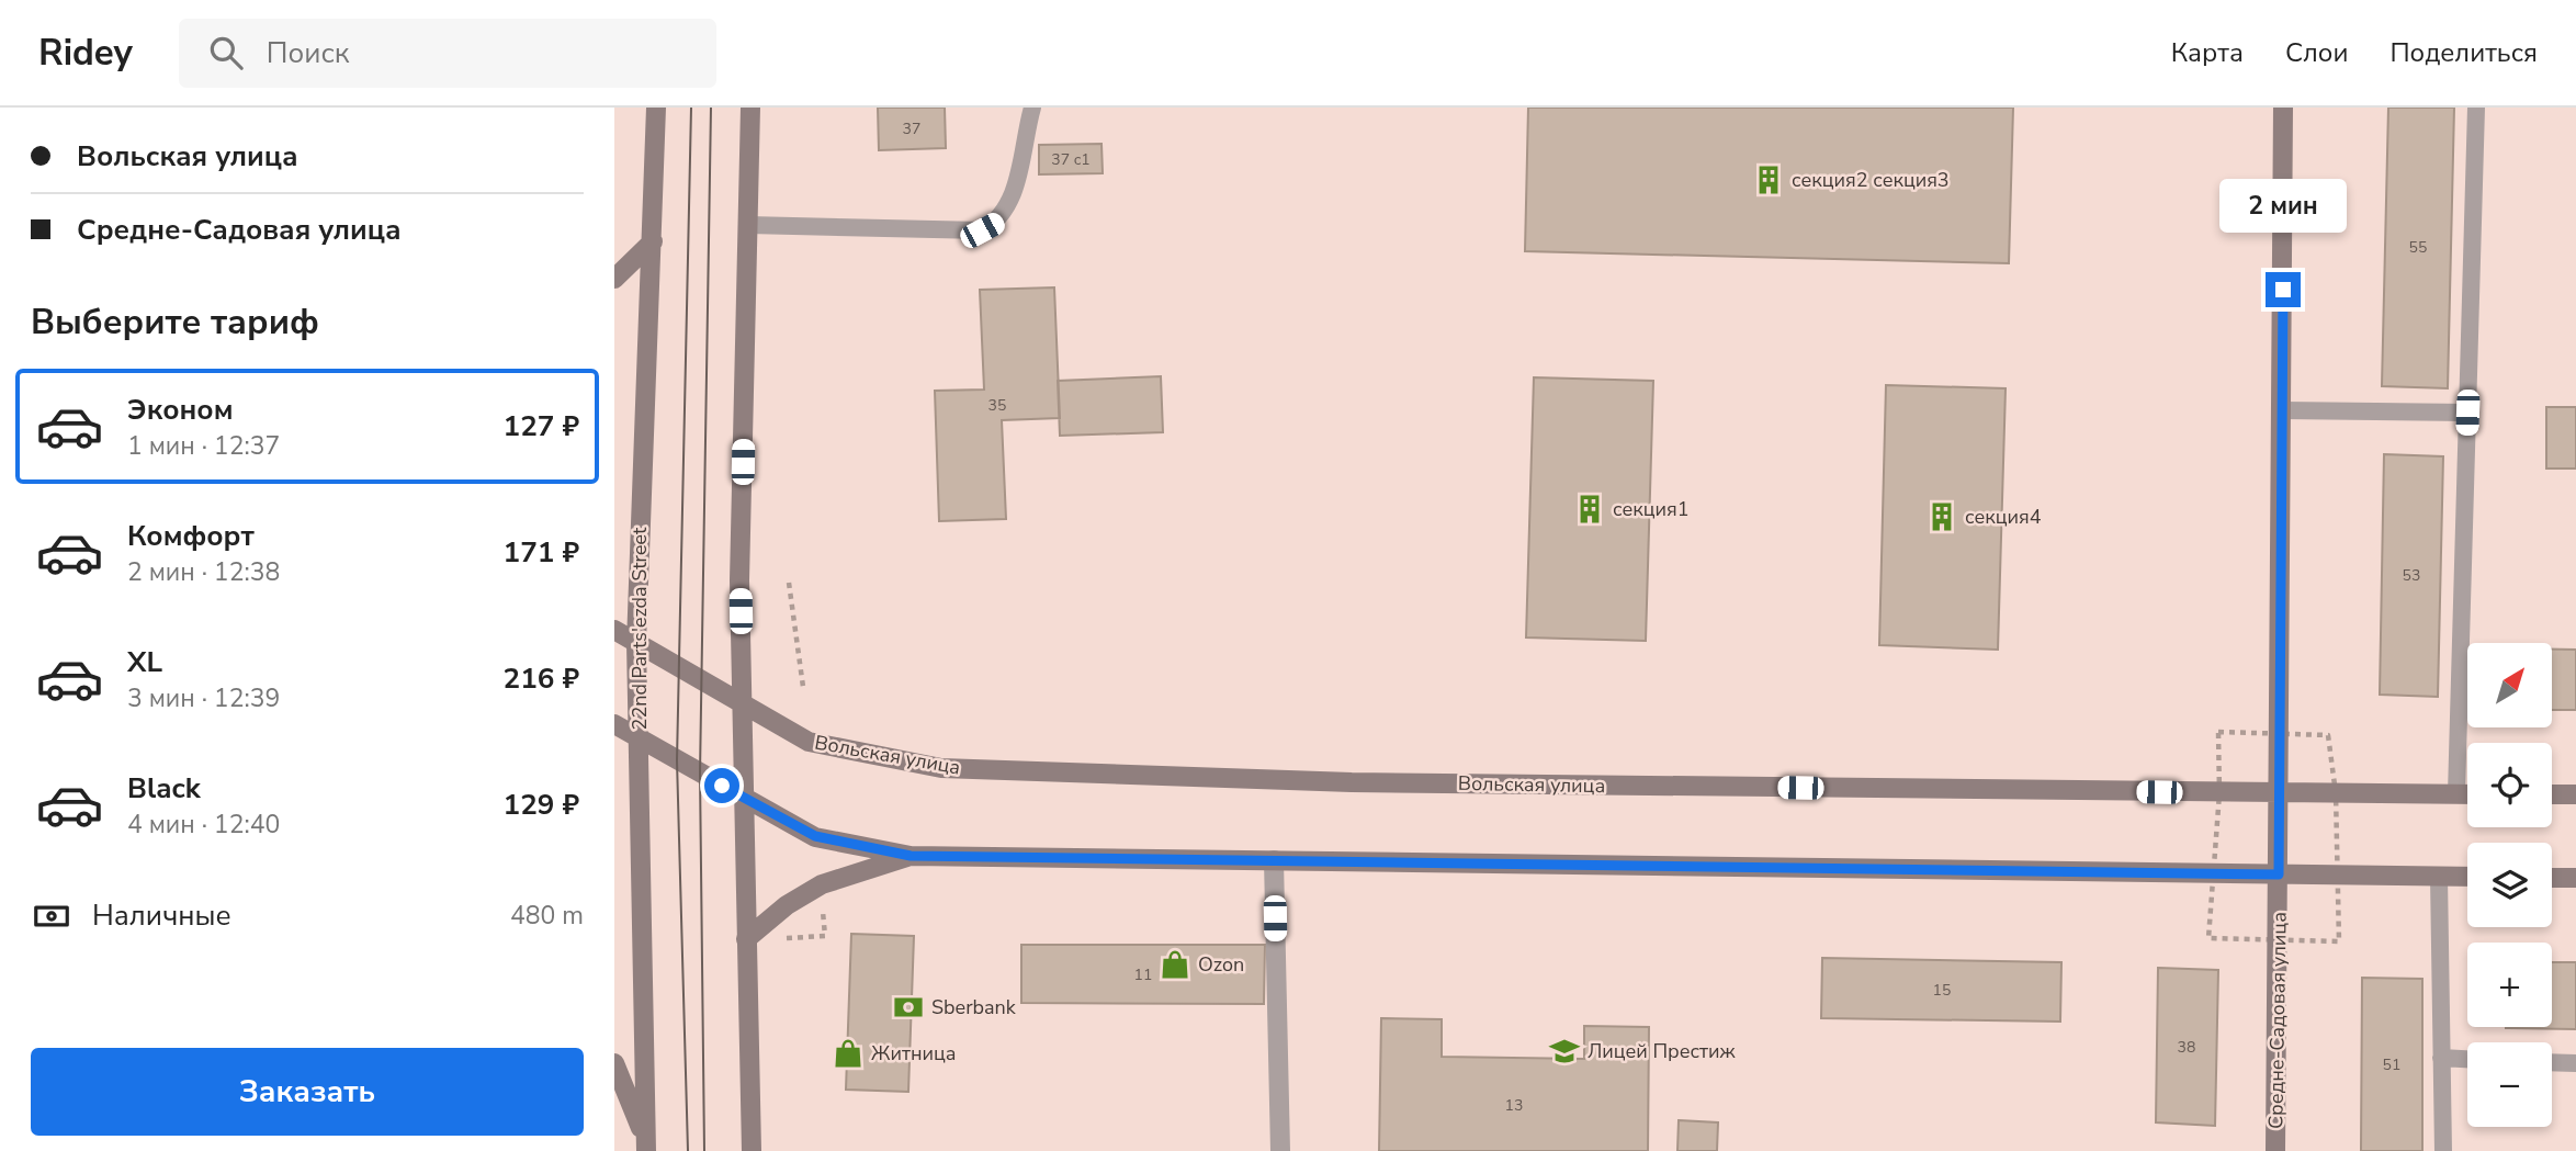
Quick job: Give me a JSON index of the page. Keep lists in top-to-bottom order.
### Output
{
  "streets": {
    "main road": ["22nd Parts'ezda Street", "Вольская улица", "Средне-Садовая улица"]
  },
  "crossings": [
    ["22nd Parts'ezda Street", "Вольская улица"],
    ["Вольская улица", "Средне-Садовая улица"]
  ],
  "places": {
    "building": ["секция2 секция3", "секция1", "секция4"],
    "shop": ["Ozon", "Житница"],
    "bank": ["Sberbank"],
    "school or university": ["Лицей Престиж"]
  },
  "house_numbers": [
    "37",
    "37 с1",
    "55",
    "35",
    "53",
    "11",
    "15",
    "38",
    "51",
    "13"
  ],
  "north": "top right",
  "page": {
    "header": "Ridey",
    "search": "Поиск",
    "nav": ["Карта", "Слои", "Поделиться"],
    "banner": ["Вольская улица", "Средне-Садовая улица"],
    "bubble": "2 мин",
    "heading": "Выберите тариф",
    "list": [
      {
        "name": "Эконом",
        "note": "1 мин · 12:37",
        "value": "127 ₽"
      },
      {
        "name": "Комфорт",
        "note": "2 мин · 12:38",
        "value": "171 ₽"
      },
      {
        "name": "XL",
        "note": "3 мин · 12:39",
        "value": "216 ₽"
      },
      {
        "name": "Black",
        "note": "4 мин · 12:40",
        "value": "129 ₽"
      }
    ],
    "map_buttons": ["+", "−"],
    "pay": ["Наличные", "480 m"],
    "buttons": "Заказать"
  }
}
